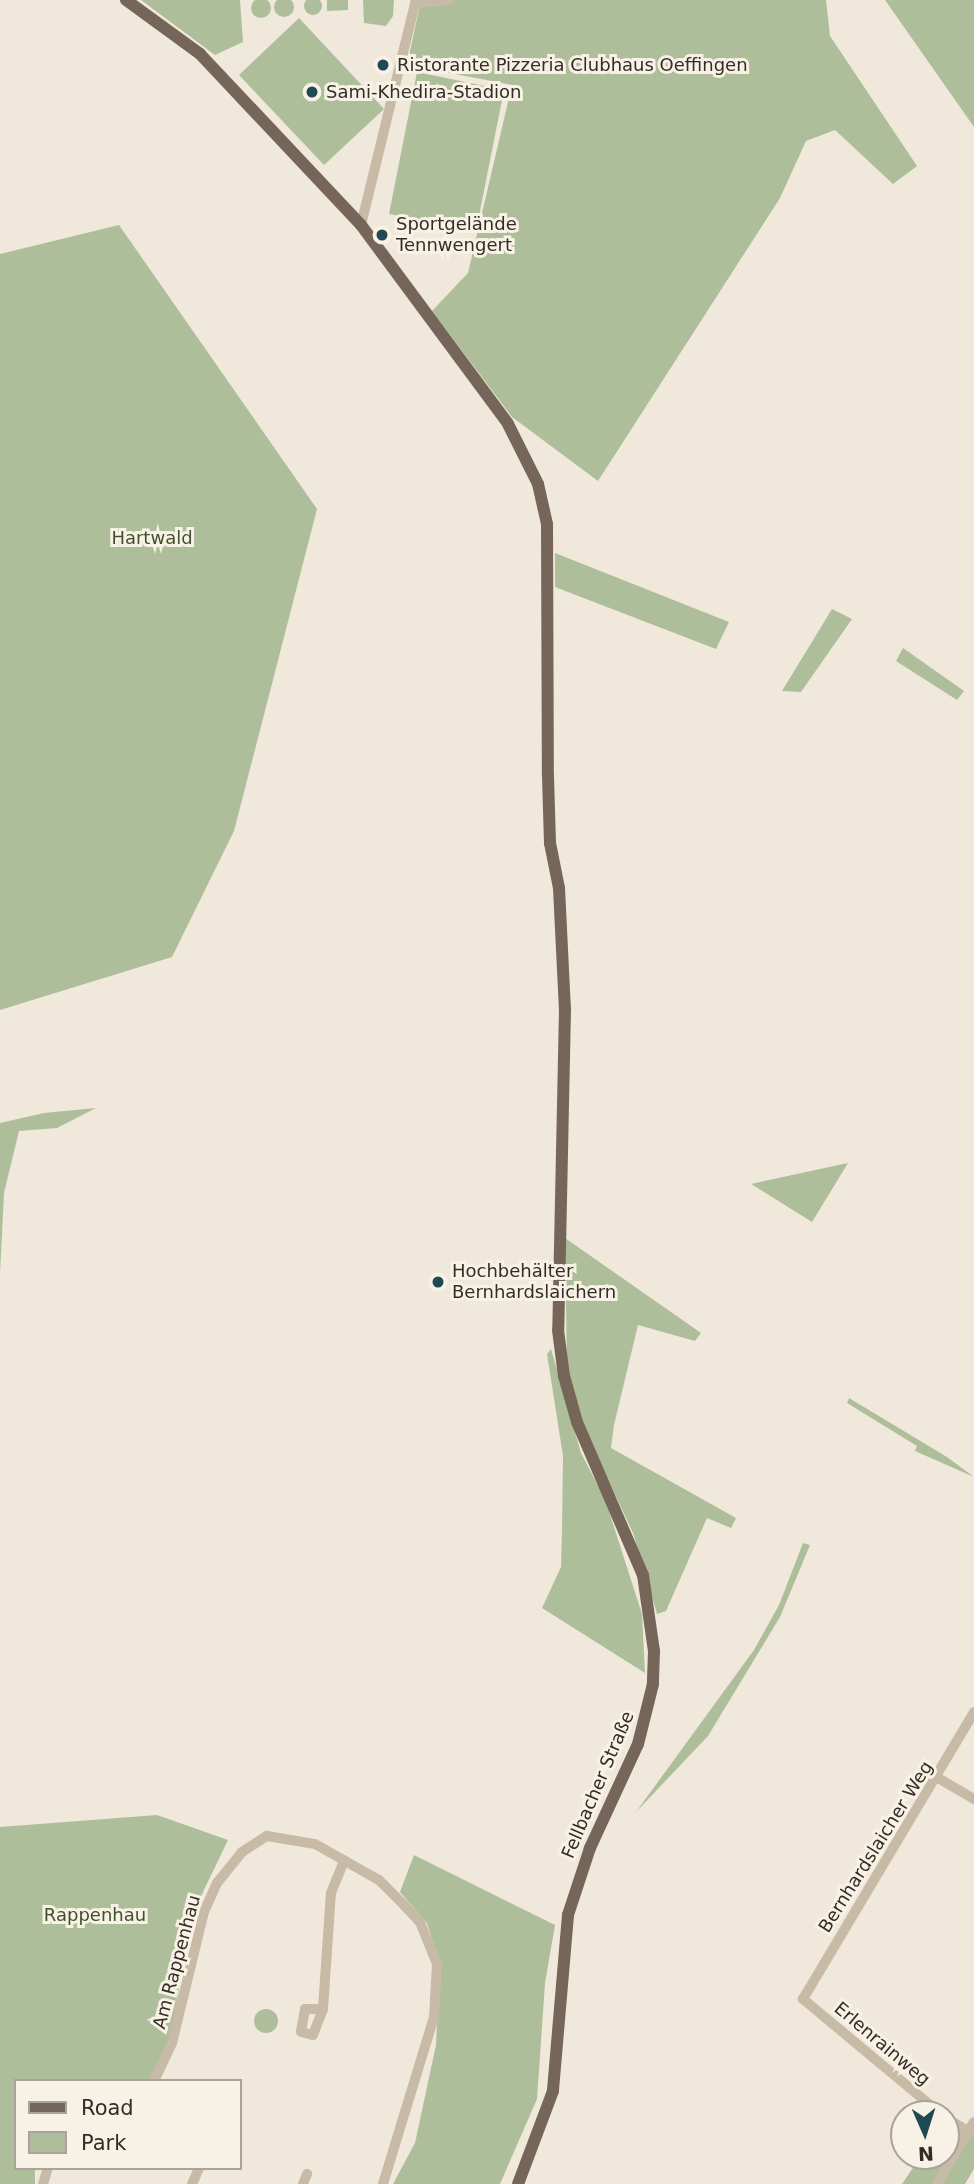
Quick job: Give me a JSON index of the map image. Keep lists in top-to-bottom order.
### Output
{
  "streets": {
    "main road": ["Fellbacher Straße"],
    "street": ["Bernhardslaicher Weg", "Am Rappenhau", "Erlenrainweg"]
  },
  "crossings": [
    ["Bernhardslaicher Weg", "Erlenrainweg"]
  ],
  "parks": ["Hartwald", "Rappenhau"],
  "places": [
    "Ristorante Pizzeria Clubhaus Oeffingen",
    "Sami-Khedira-Stadion",
    "Sportgelände Tennwengert",
    "Hochbehälter Bernhardslaichern"
  ],
  "legend": ["Road", "Park"],
  "north": "bottom"
}
